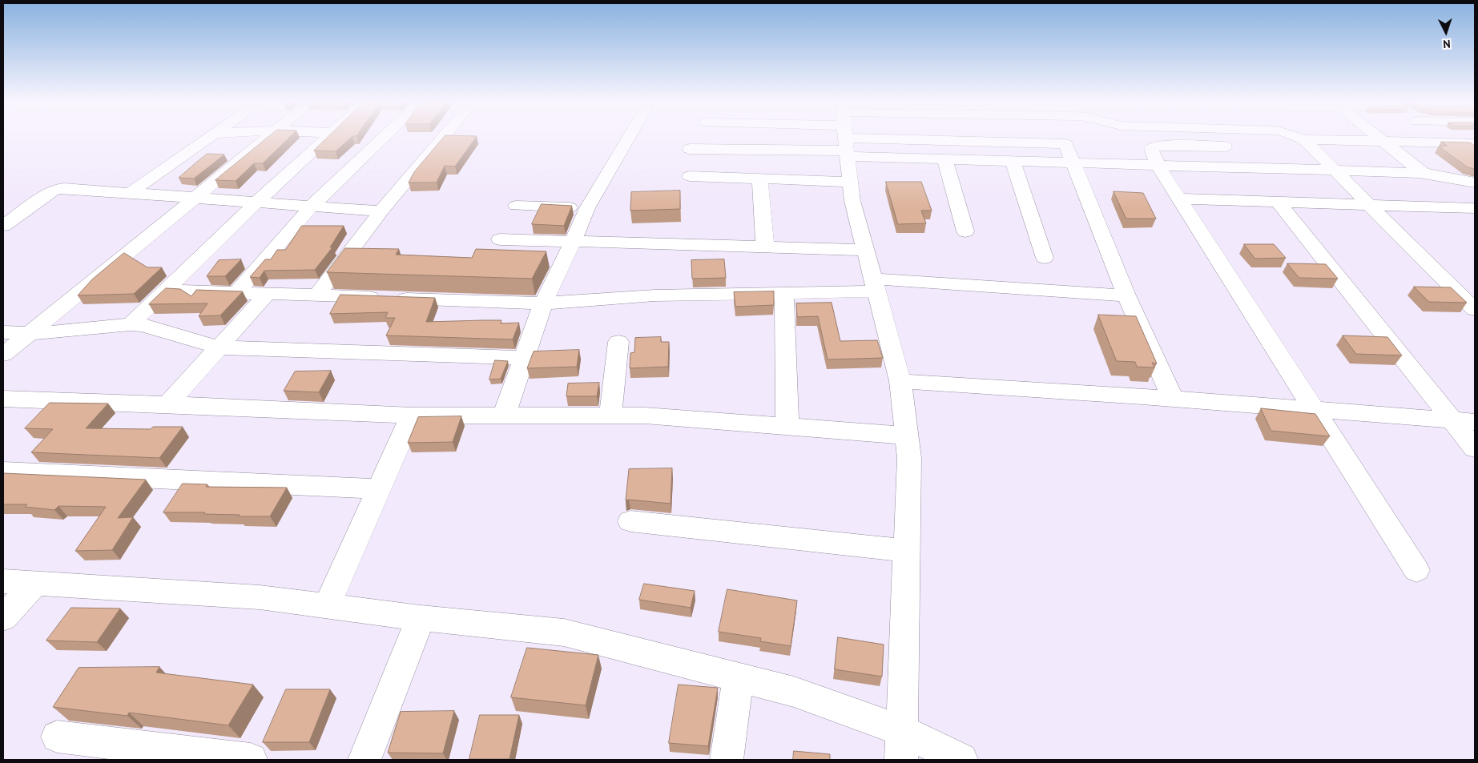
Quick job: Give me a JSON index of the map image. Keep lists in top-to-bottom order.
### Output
{
  "north": "bottom"
}
